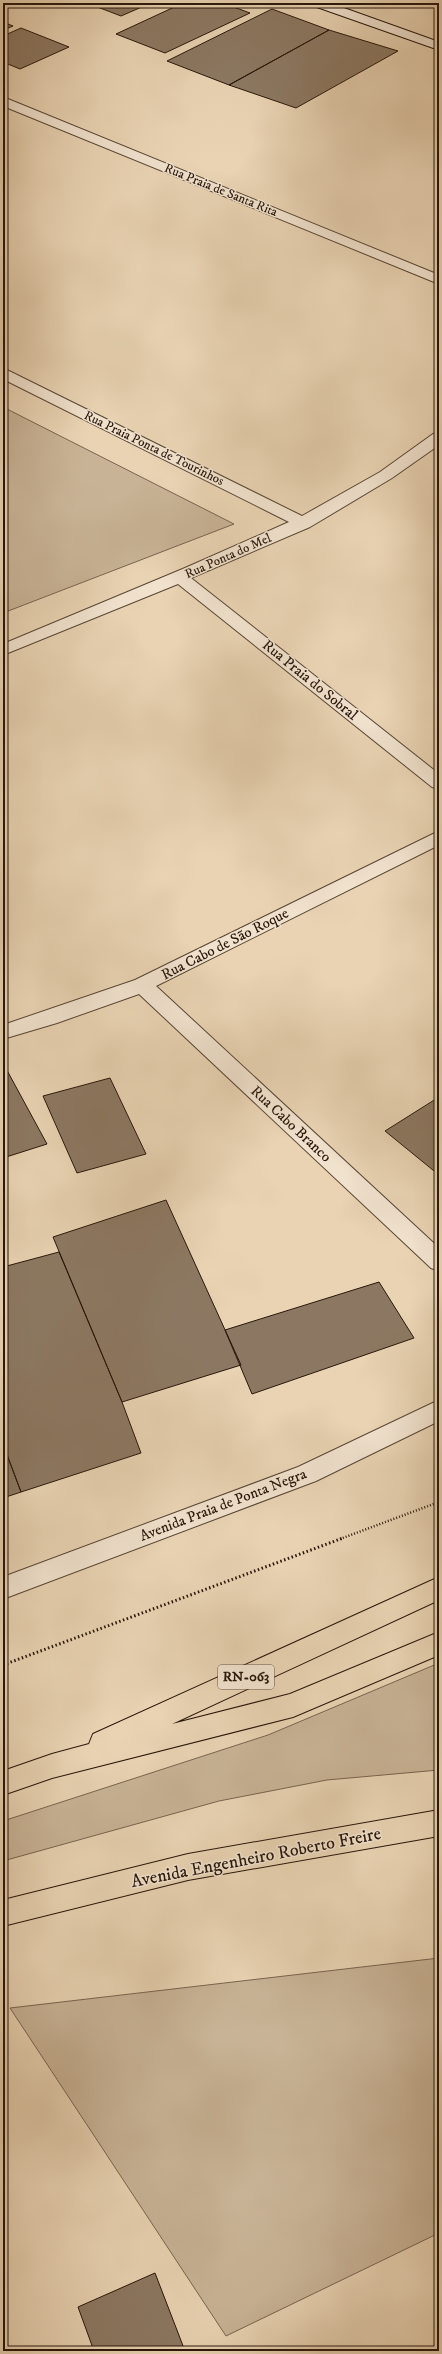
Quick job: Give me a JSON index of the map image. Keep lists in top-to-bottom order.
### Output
{
  "streets": {
    "main road": ["RN-063", "Avenida Engenheiro Roberto Freire"],
    "street": [
      "Rua Praia de Santa Rita",
      "Rua Praia Ponta de Tourinhos",
      "Rua Ponta do Mel",
      "Rua Praia do Sobral",
      "Rua Cabo de São Roque",
      "Rua Cabo Branco",
      "Avenida Praia de Ponta Negra"
    ]
  },
  "crossings": [
    ["Rua Praia Ponta de Tourinhos", "Rua Ponta do Mel"],
    ["Rua Ponta do Mel", "Rua Praia do Sobral"],
    ["Rua Cabo de São Roque", "Rua Cabo Branco"]
  ]
}
